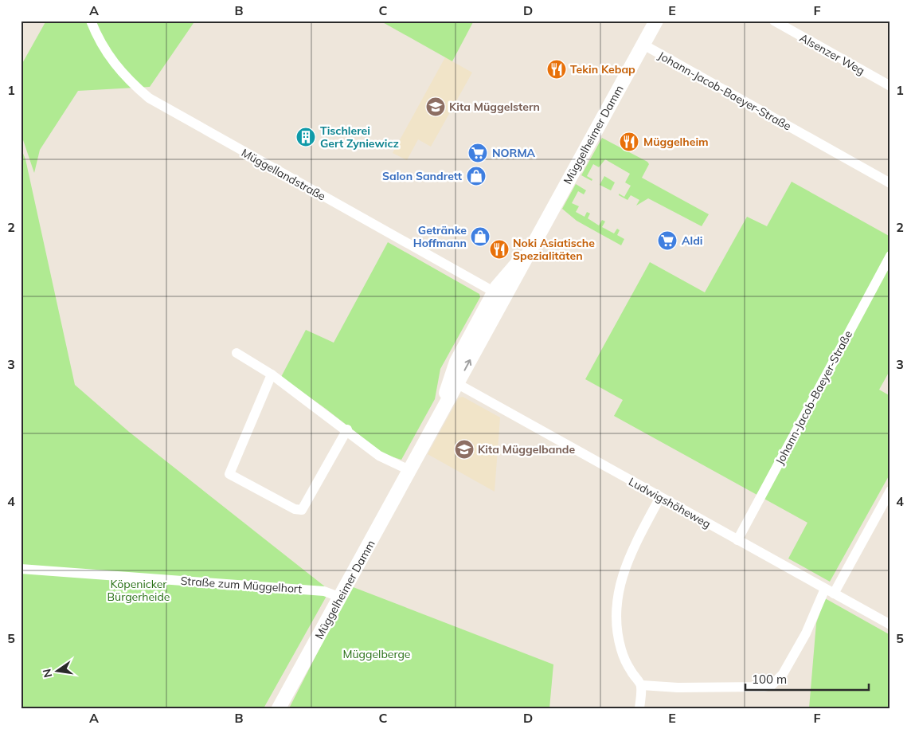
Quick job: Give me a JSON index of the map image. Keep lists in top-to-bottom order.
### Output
{
  "streets": {
    "main road": ["Müggelheimer Damm"],
    "street": [
      "Alsenzer Weg",
      "Johann-Jacob-Baeyer-Straße",
      "Müggellandstraße",
      "Ludwigshöheweg",
      "Straße zum Müggelhort"
    ]
  },
  "crossings": [
    ["Johann-Jacob-Baeyer-Straße", "Müggelheimer Damm"],
    ["Johann-Jacob-Baeyer-Straße", "Ludwigshöheweg"],
    ["Müggelheimer Damm", "Müggellandstraße"],
    ["Müggelheimer Damm", "Ludwigshöheweg"],
    ["Müggelheimer Damm", "Straße zum Müggelhort"]
  ],
  "parks": ["Köpenicker Bürgerheide", "Müggelberge"],
  "places": {
    "restaurant": ["Tekin Kebap", "Müggelheim", "Noki Asiatische Spezialitäten"],
    "school or university": ["Kita Müggelstern", "Kita Müggelbande"],
    "building": ["Tischlerei Gert Zyniewicz"],
    "supermarket": ["NORMA", "Aldi"],
    "shop": ["Salon Sandrett", "Getränke Hoffmann"]
  },
  "scale_bar": "100 m",
  "north": "left",
  "grid": {
    "columns": [
      "A",
      "B",
      "C",
      "D",
      "E",
      "F"
    ],
    "rows": [
      "1",
      "2",
      "3",
      "4",
      "5"
    ]
  }
}
